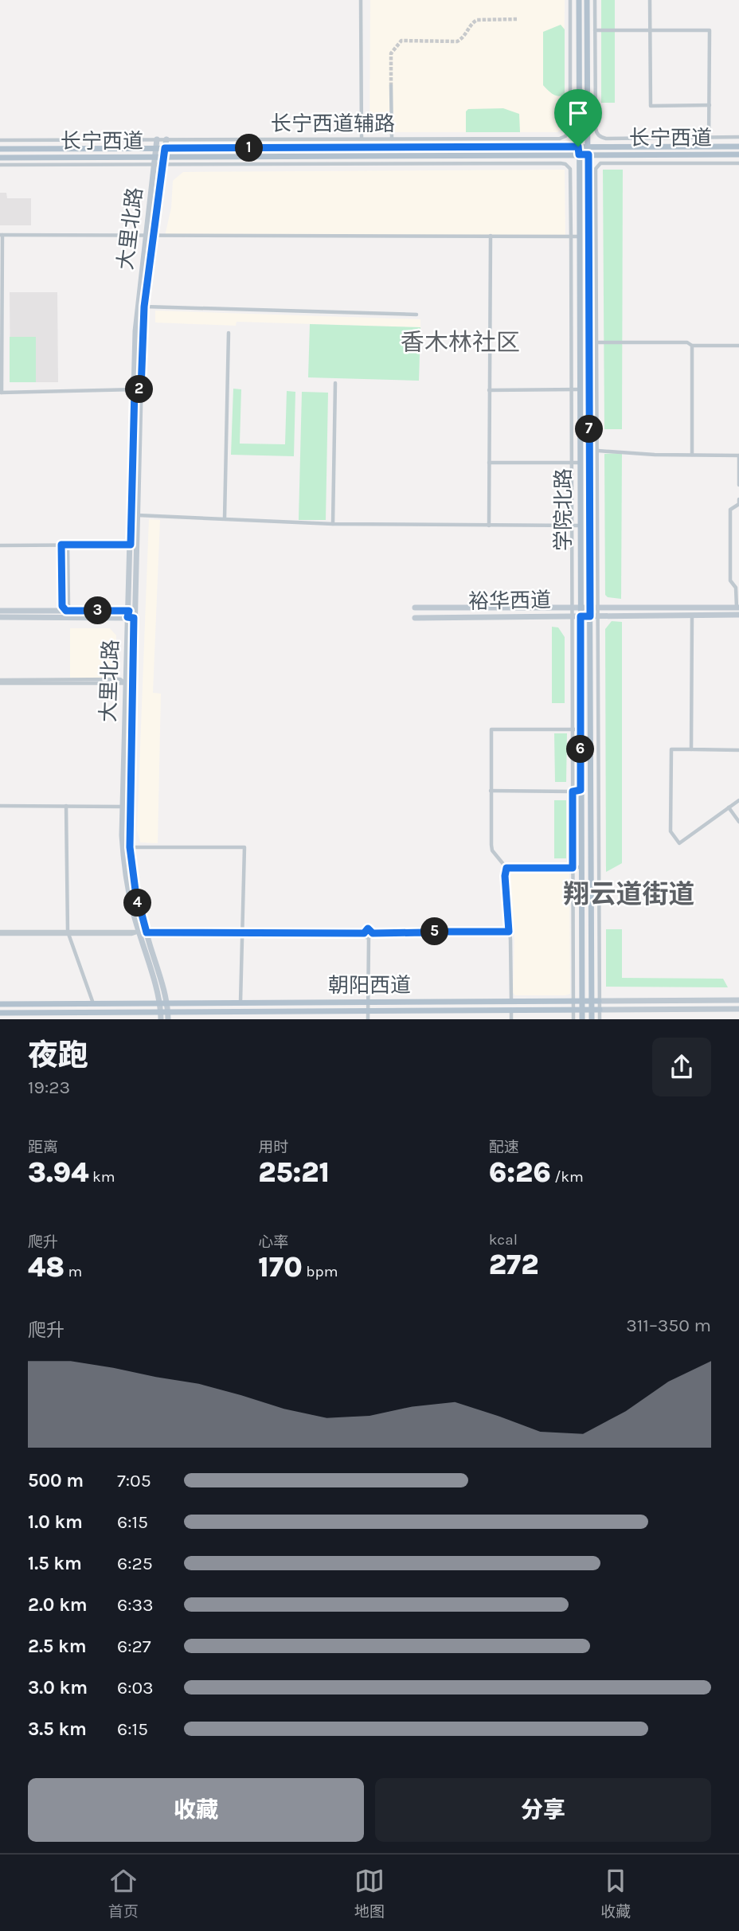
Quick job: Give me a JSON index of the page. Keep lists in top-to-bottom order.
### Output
{
  "streets": {
    "main road": [
      "长宁西道",
      "大里北路",
      "学院北路",
      "裕华西道",
      "朝阳西道"
    ],
    "street": ["长宁西道辅路"]
  },
  "crossings": [
    ["长宁西道辅路", "长宁西道"],
    ["长宁西道辅路", "大里北路"],
    ["长宁西道", "大里北路"],
    ["长宁西道", "学院北路"],
    ["大里北路", "朝阳西道"],
    ["学院北路", "裕华西道"],
    ["学院北路", "朝阳西道"]
  ],
  "districts": ["香木林社区", "翔云道街道"],
  "page": {
    "pins": [
      "1",
      "2",
      "7",
      "3",
      "6",
      "4",
      "5"
    ],
    "heading": ["夜跑", "19:23"],
    "stats": [
      ["距离", "3.94 km"],
      ["用时", "25:21"],
      ["配速", "6:26 /km"],
      ["爬升", "48 m"],
      ["心率", "170 bpm"],
      ["kcal", "272"]
    ],
    "chart": ["爬升", "311–350 m"],
    "list": [
      {
        "name": "500 m",
        "note": "7:05"
      },
      {
        "name": "1.0 km",
        "note": "6:15"
      },
      {
        "name": "1.5 km",
        "note": "6:25"
      },
      {
        "name": "2.0 km",
        "note": "6:33"
      },
      {
        "name": "2.5 km",
        "note": "6:27"
      },
      {
        "name": "3.0 km",
        "note": "6:03"
      },
      {
        "name": "3.5 km",
        "note": "6:15"
      }
    ],
    "buttons": ["收藏", "分享"],
    "tabs": ["首页", "地图", "收藏"]
  }
}
